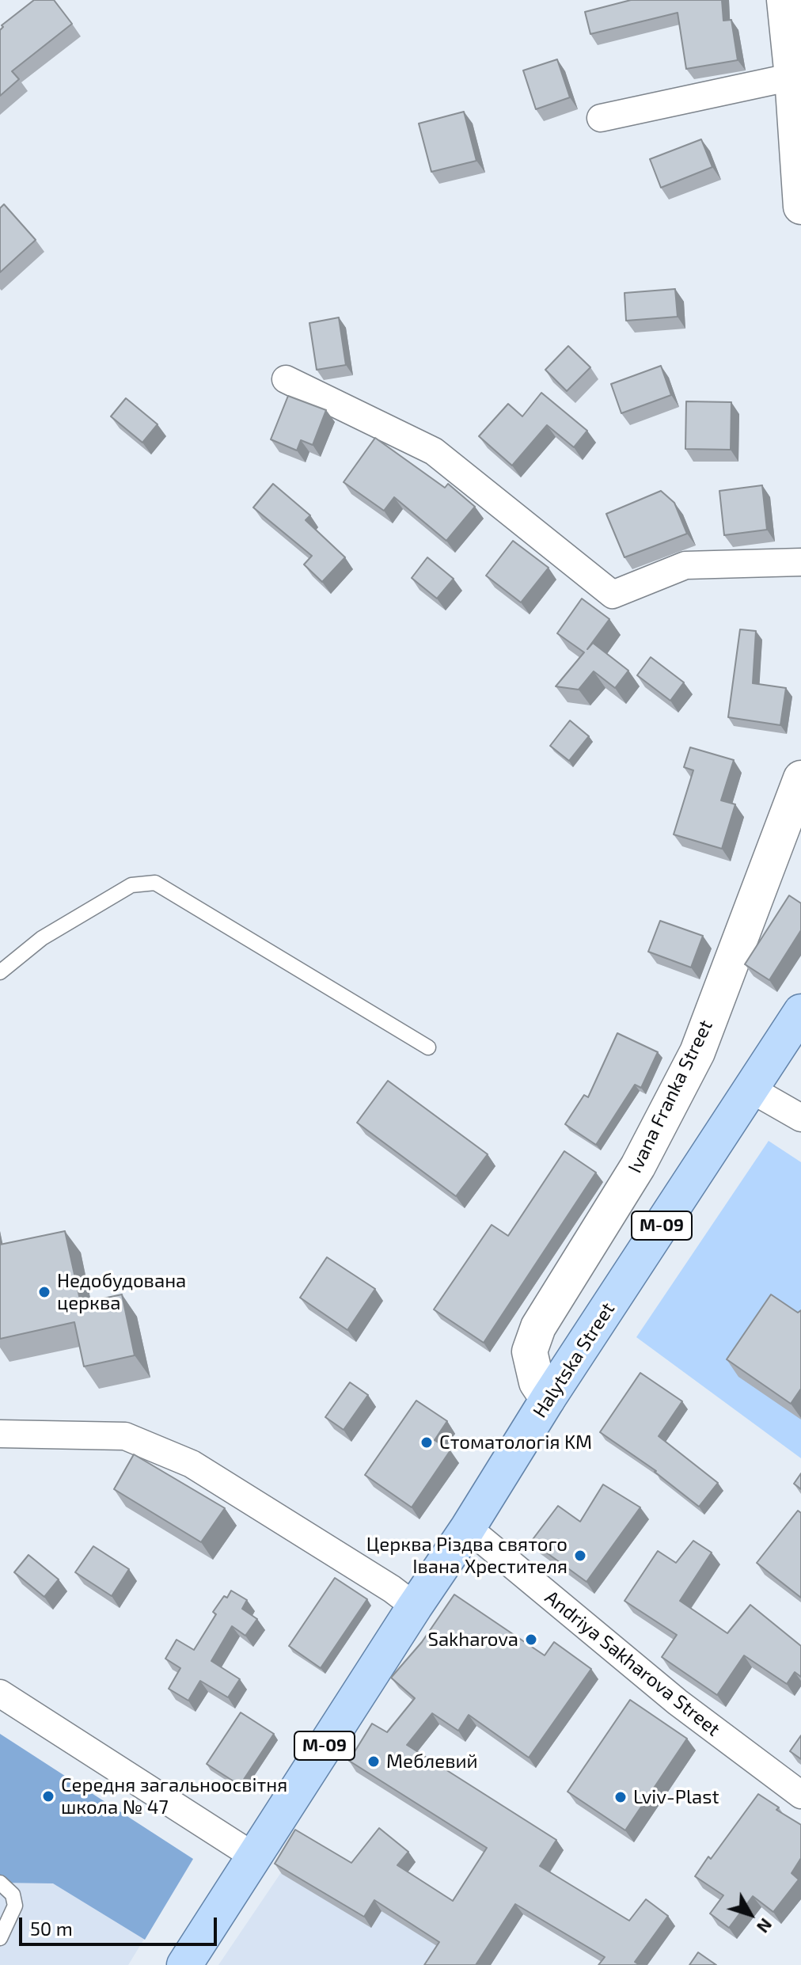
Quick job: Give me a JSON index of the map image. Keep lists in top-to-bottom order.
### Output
{
  "streets": {
    "main road": ["М-09", "Halytska Street"],
    "street": ["Ivana Franka Street", "Andriya Sakharova Street"]
  },
  "crossings": [
    ["Ivana Franka Street", "Halytska Street"],
    ["Halytska Street", "Andriya Sakharova Street"]
  ],
  "places": [
    "Недобудована церква",
    "Стоматологія KM",
    "Церква Різдва святого Івана Хрестителя",
    "Sakharova",
    "Меблевий",
    "Середня загальноосвітня школа № 47",
    "Lviv-Plast"
  ],
  "scale_bar": "50 m",
  "north": "bottom right"
}
